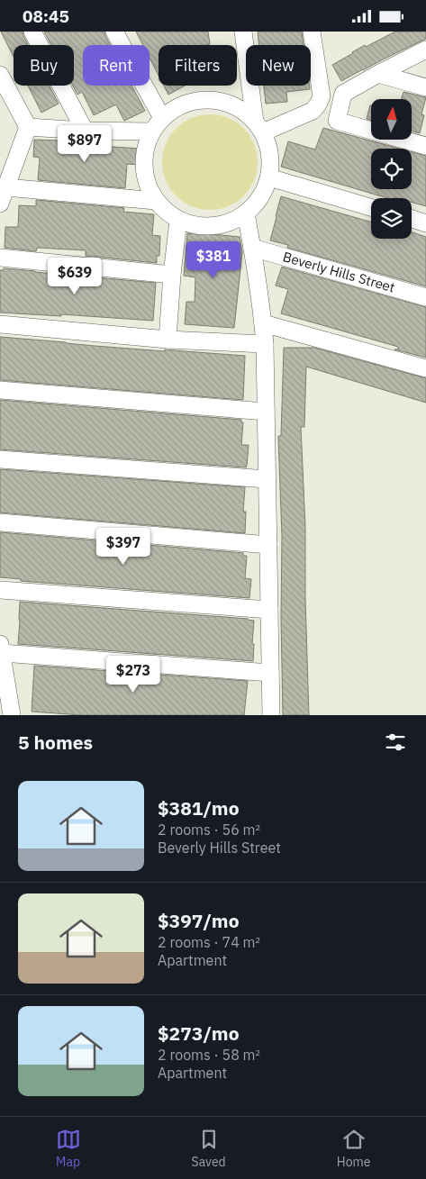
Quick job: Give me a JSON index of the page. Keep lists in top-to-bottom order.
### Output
{
  "streets": {
    "street": ["Beverly Hills Street"]
  },
  "north": "top",
  "page": {
    "status": "08:45",
    "chip": [
      "Buy",
      "Rent",
      "Filters",
      "New"
    ],
    "price": [
      "$897",
      "$381",
      "$639",
      "$397",
      "$273"
    ],
    "heading": "5 homes",
    "list": [
      {
        "name": "$381/mo",
        "note": "2 rooms · 56 m² · Beverly Hills Street"
      },
      {
        "name": "$397/mo",
        "note": "2 rooms · 74 m² · Apartment"
      },
      {
        "name": "$273/mo",
        "note": "2 rooms · 58 m² · Apartment"
      }
    ],
    "tabs": ["Map", "Saved", "Home"]
  }
}
